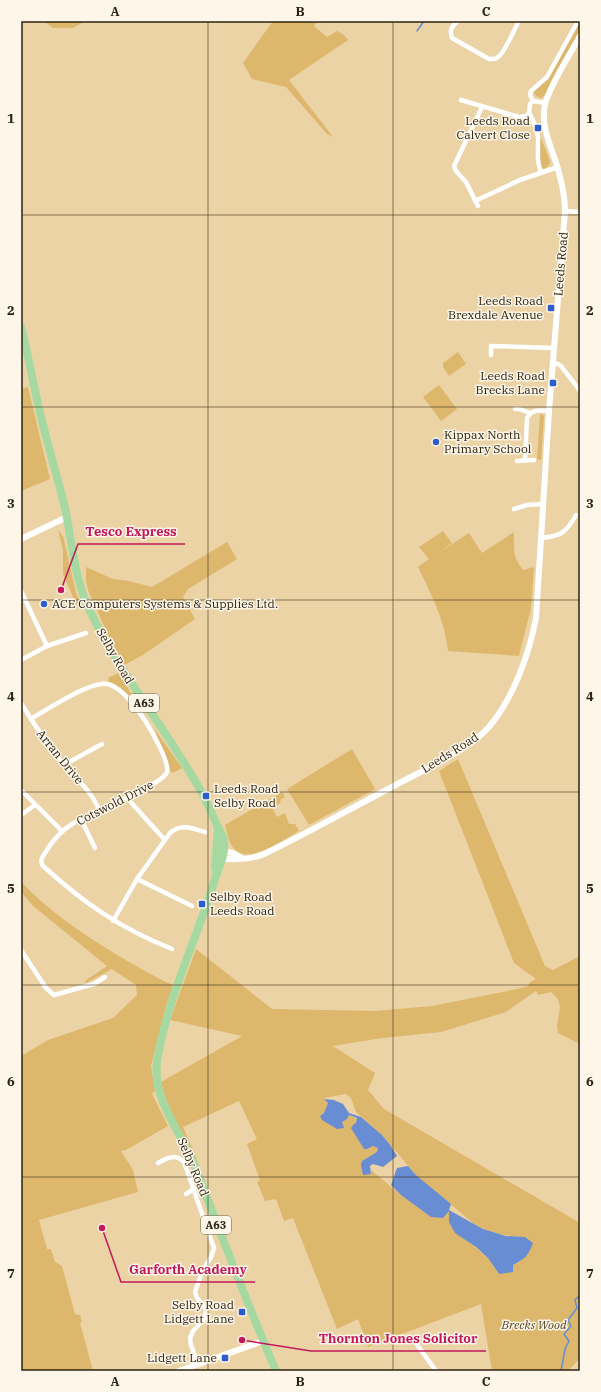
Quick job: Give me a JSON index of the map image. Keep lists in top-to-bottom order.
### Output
{
  "streets": {
    "highway": ["Selby Road", "A63"],
    "main road": ["Leeds Road"],
    "street": ["Arran Drive", "Cotswold Drive"]
  },
  "crossings": [
    ["Leeds Road", "Selby Road"],
    ["Arran Drive", "Cotswold Drive"]
  ],
  "parks": ["Brecks Wood"],
  "places": {
    "transit": [
      "Leeds Road Calvert Close",
      "Leeds Road Brexdale Avenue",
      "Leeds Road Brecks Lane",
      "Leeds Road Selby Road",
      "Selby Road Leeds Road",
      "Selby Road Lidgett Lane",
      "Lidgett Lane"
    ],
    "other": [
      "Kippax North Primary School",
      "Tesco Express",
      "ACE Computers Systems & Supplies Ltd.",
      "Garforth Academy",
      "Thornton Jones Solicitor"
    ]
  },
  "grid": {
    "columns": ["A", "B", "C"],
    "rows": [
      "1",
      "2",
      "3",
      "4",
      "5",
      "6",
      "7"
    ]
  }
}
